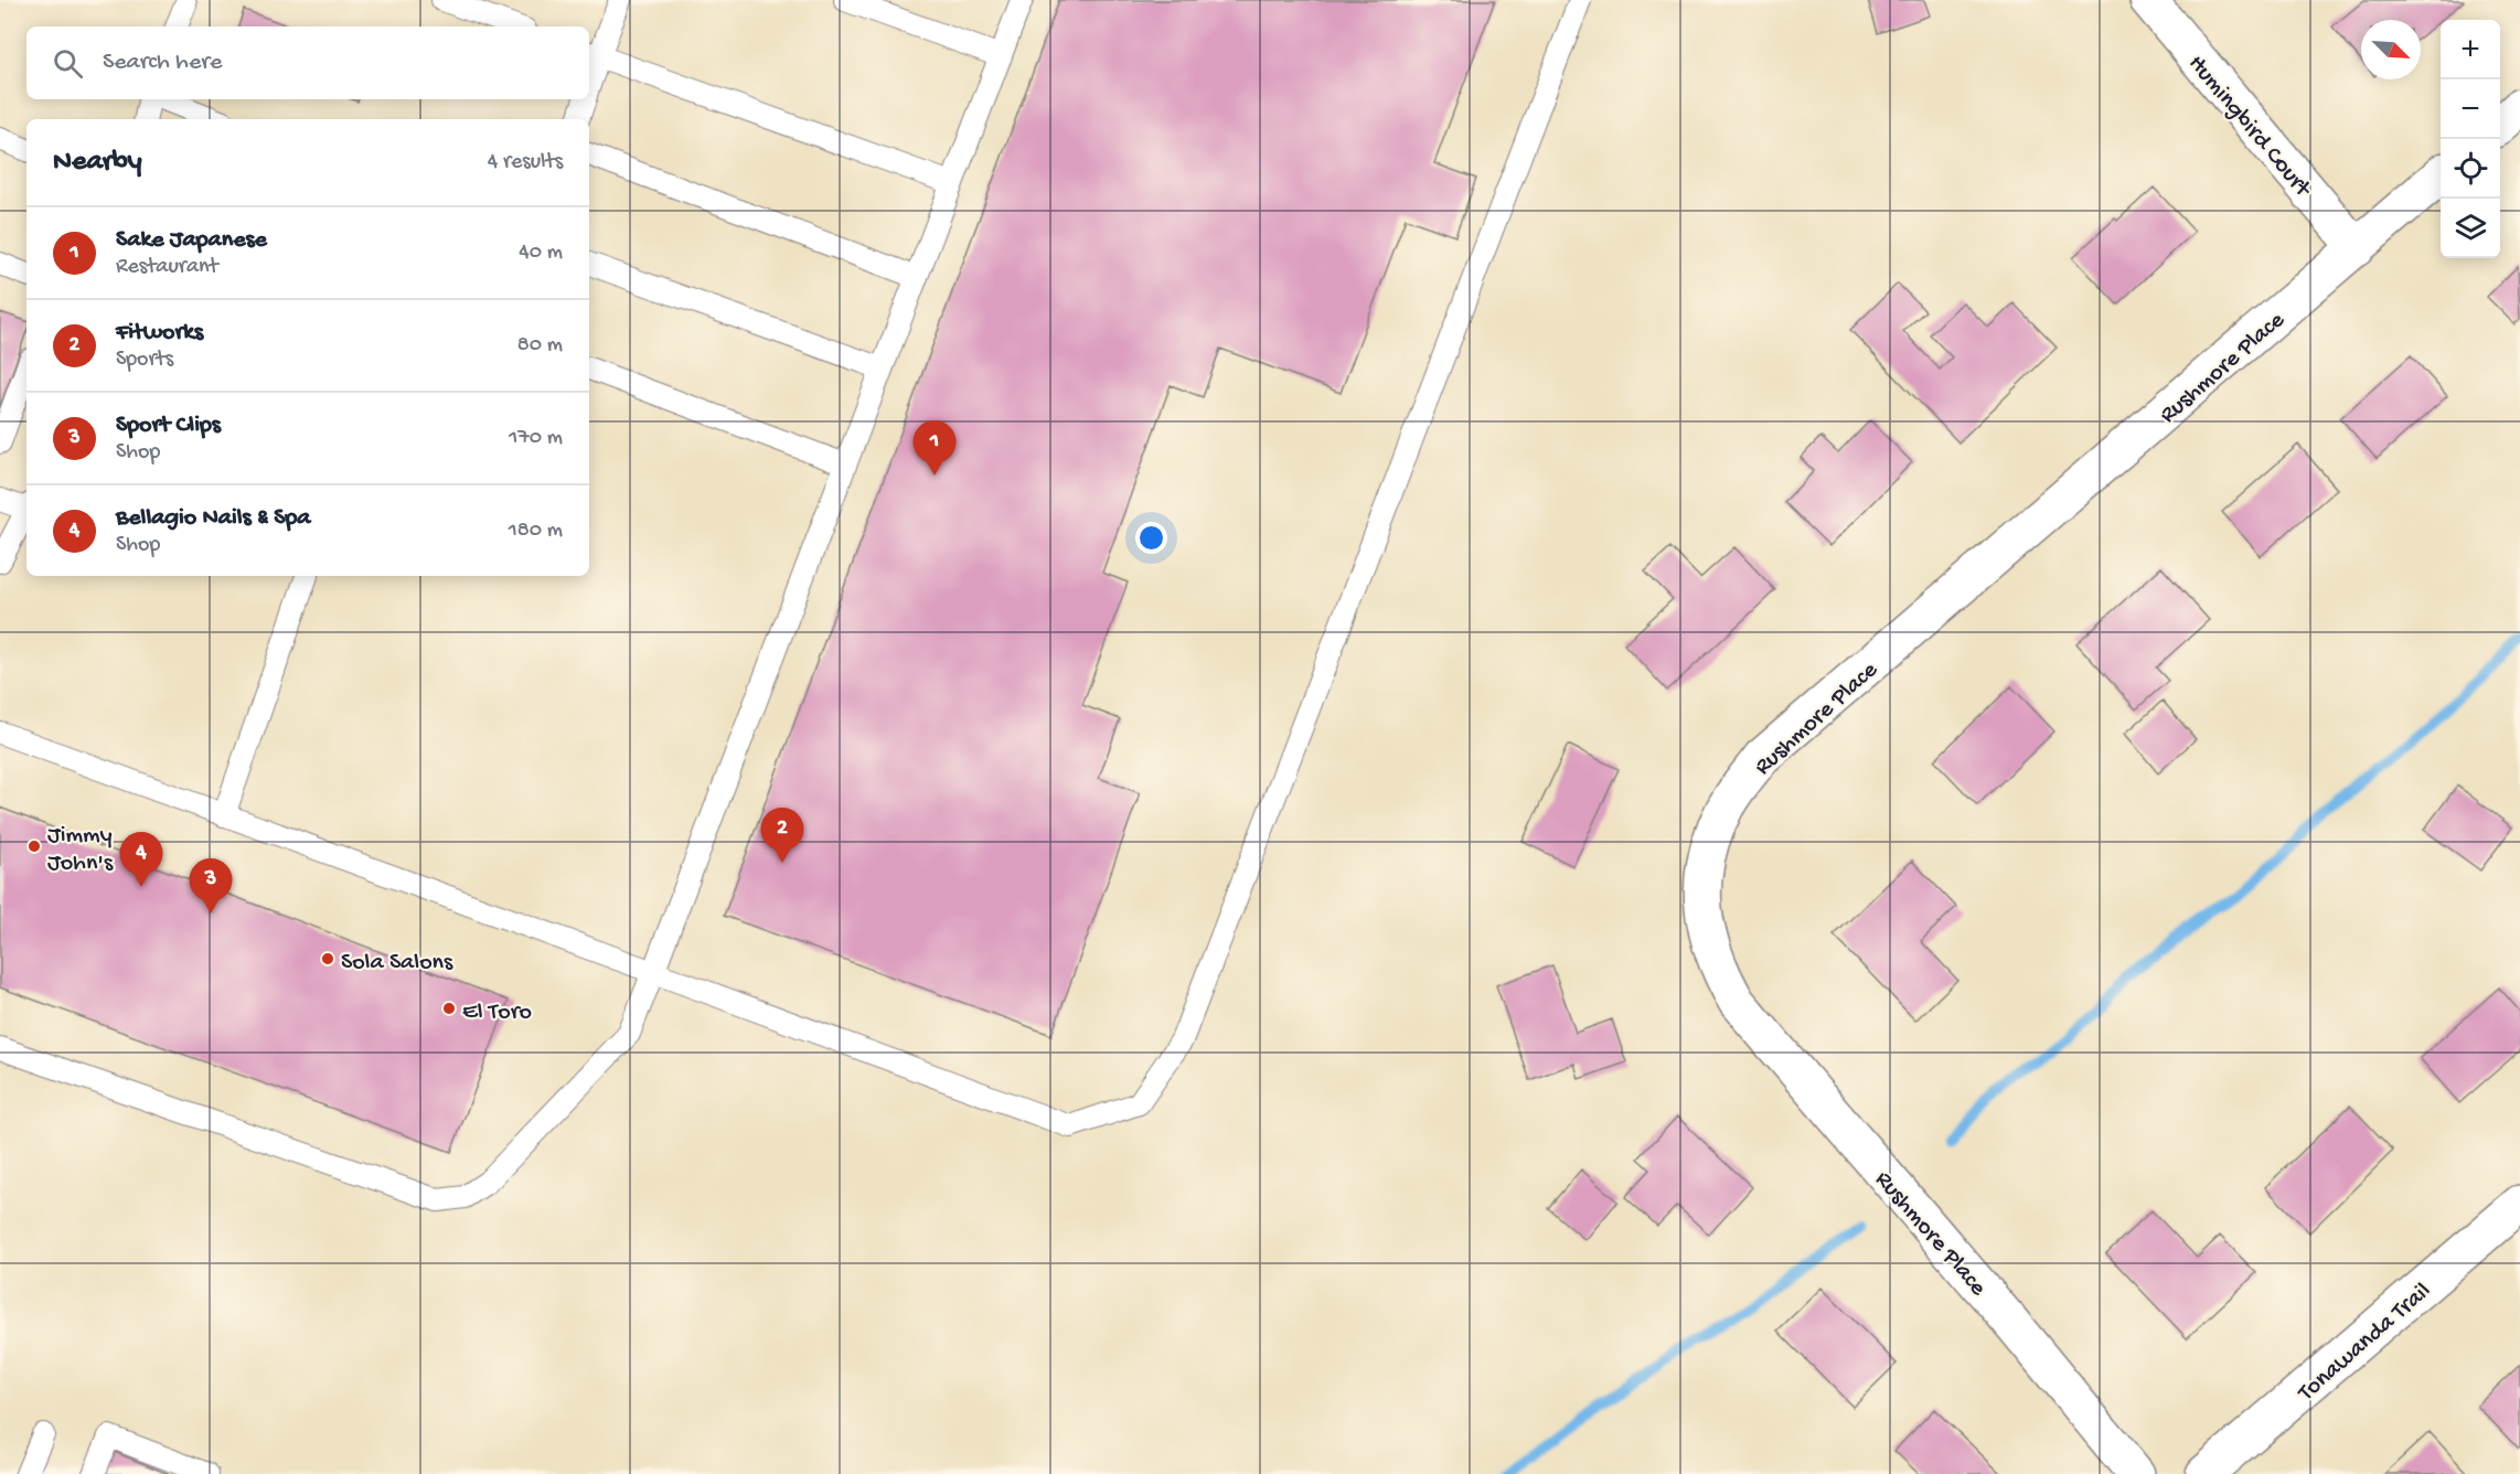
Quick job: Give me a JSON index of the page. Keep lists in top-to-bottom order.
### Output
{
  "streets": {
    "street": ["Humingbird Court", "Rushmore Place", "Tonawanda Trail"]
  },
  "crossings": [
    ["Humingbird Court", "Rushmore Place"]
  ],
  "places": ["Jimmy John's", "Sola Salons", "El Toro"],
  "north": "bottom right",
  "page": {
    "map_buttons": ["+", "−"],
    "search": "Search here",
    "heading": ["Nearby", "4 results"],
    "list": [
      {
        "mark": "1",
        "name": "Sake Japanese",
        "note": "Restaurant",
        "value": "40 m"
      },
      {
        "mark": "2",
        "name": "Fitworks",
        "note": "Sports",
        "value": "80 m"
      },
      {
        "mark": "3",
        "name": "Sport Clips",
        "note": "Shop",
        "value": "170 m"
      },
      {
        "mark": "4",
        "name": "Bellagio Nails & Spa",
        "note": "Shop",
        "value": "180 m"
      }
    ],
    "pins": [
      "1",
      "2",
      "4",
      "3"
    ]
  }
}
